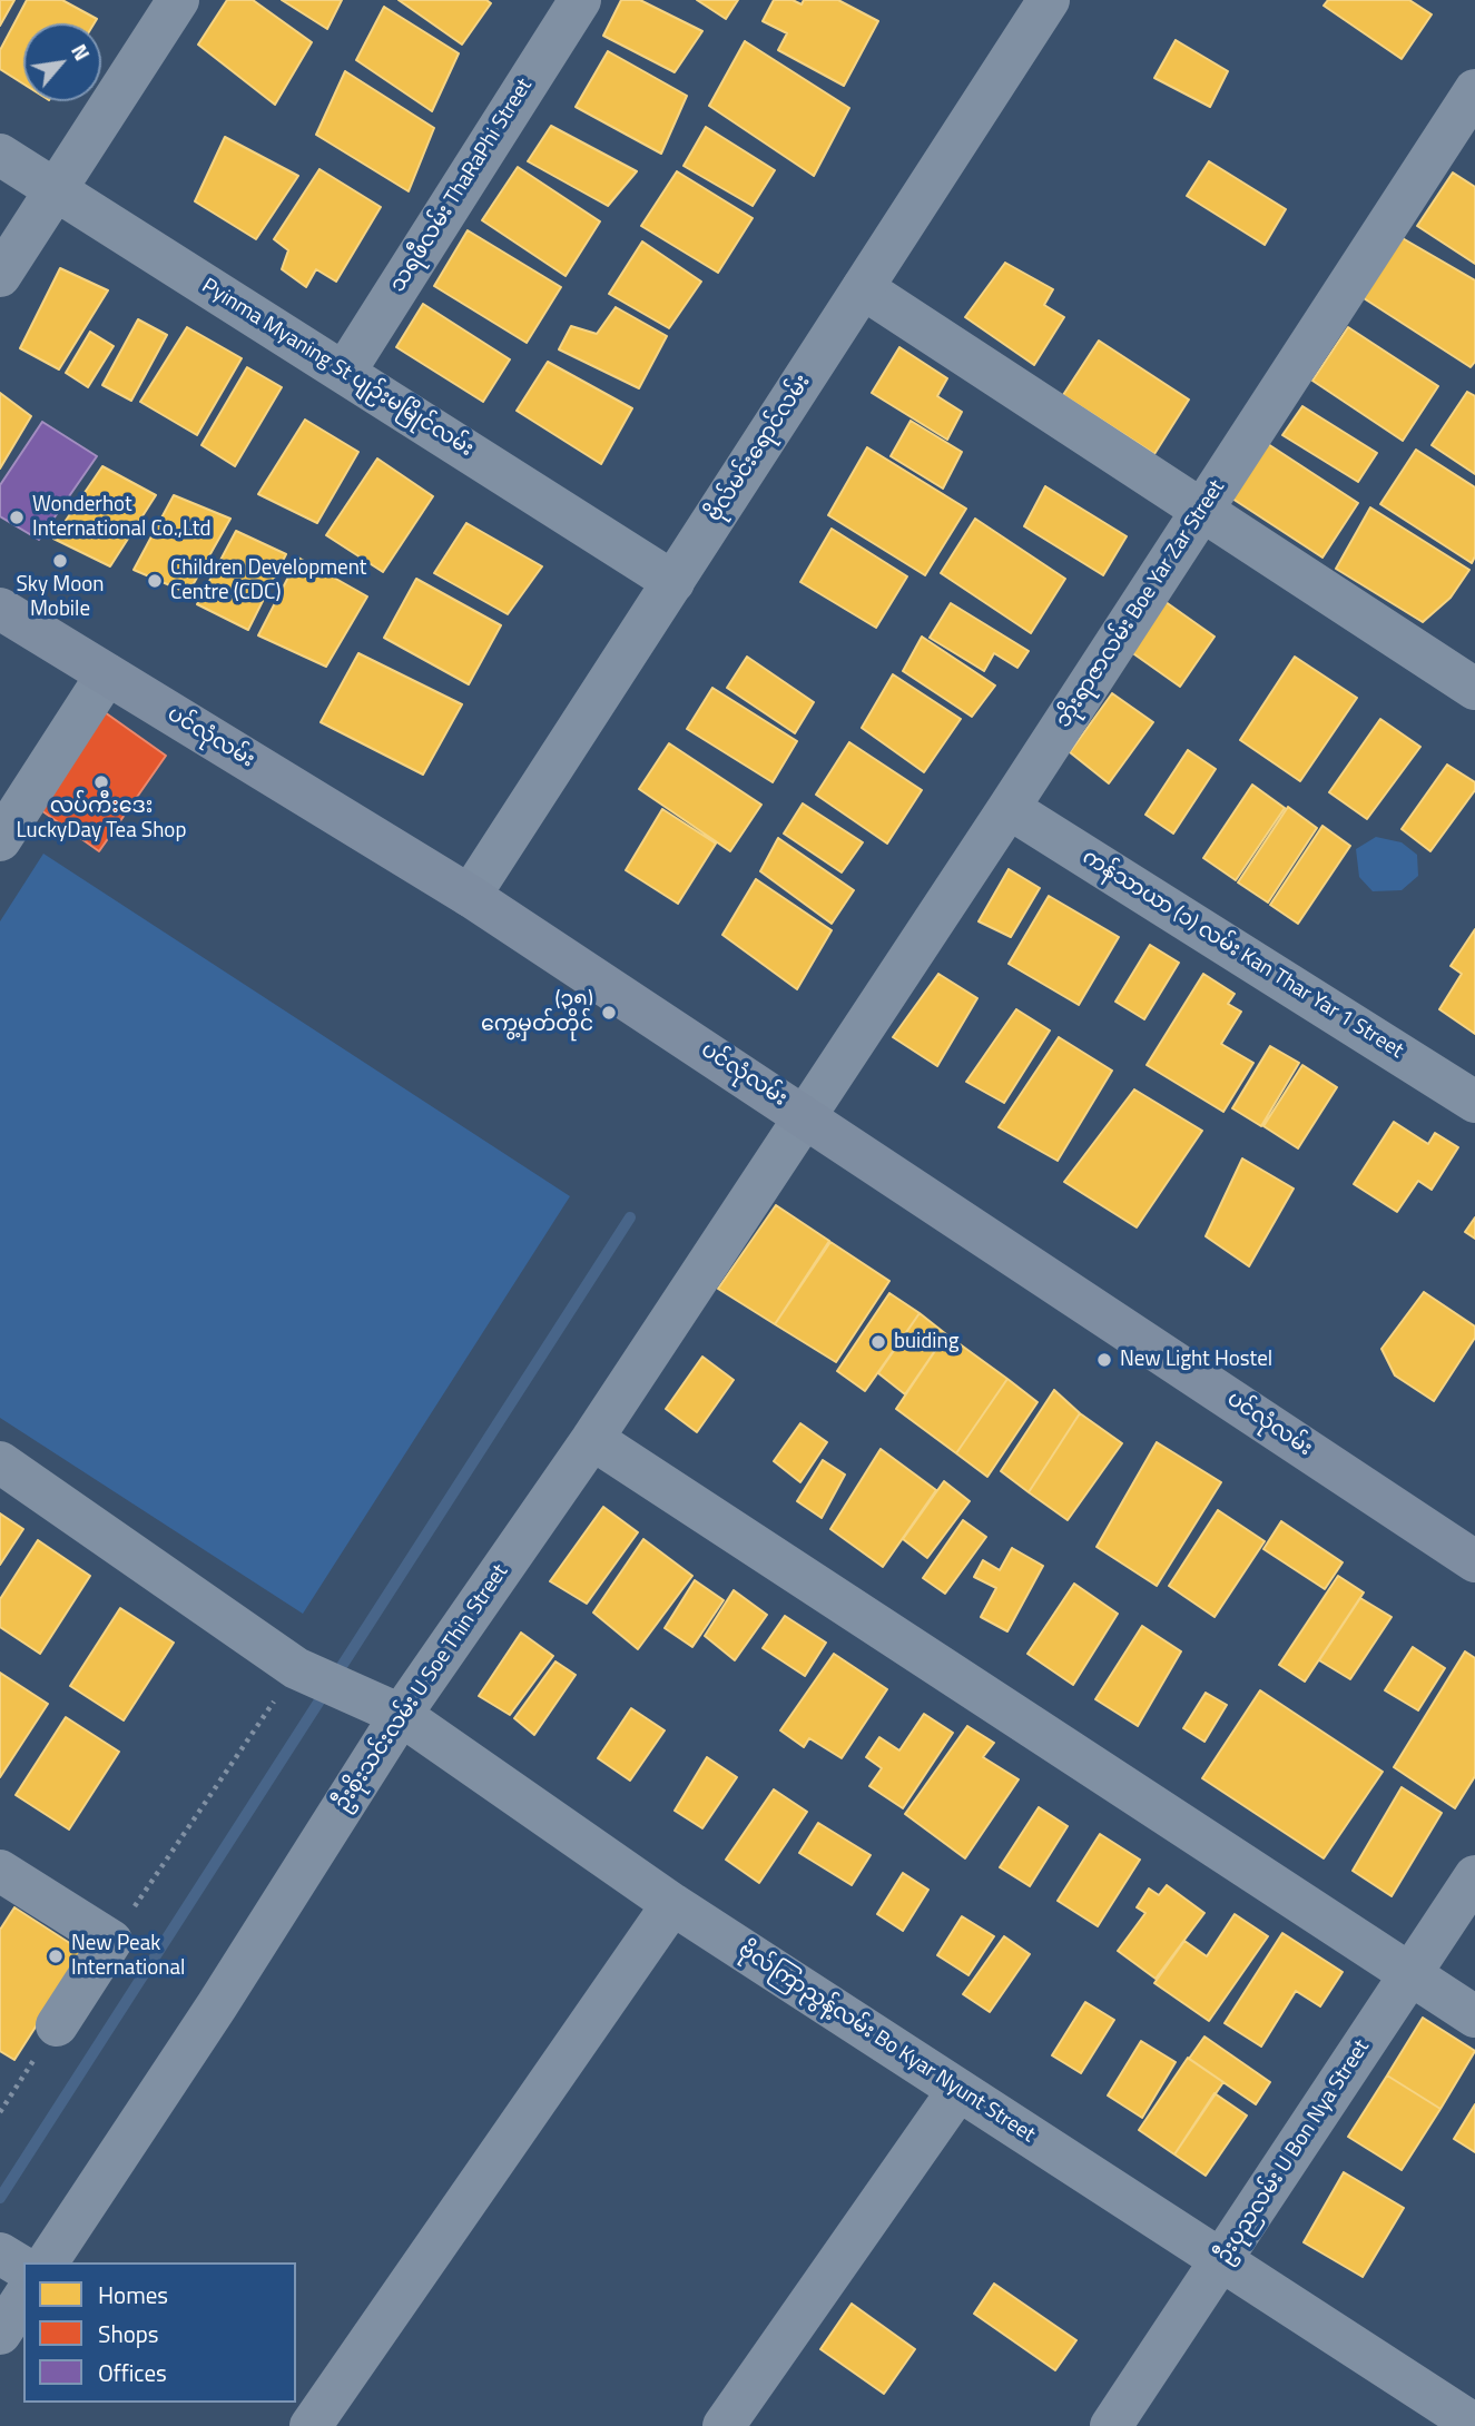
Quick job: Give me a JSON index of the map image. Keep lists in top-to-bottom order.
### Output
{
  "streets": {
    "main road": ["ပင်လုံလမ်း"],
    "street": [
      "သရဖီလမ်း ThaRaPhi Street",
      "Pyinma Myaning St ပျဉ်းမမြိုင်လမ်း",
      "ဗိုလ်မင်းရောင်လမ်း",
      "ဘိုးရာဇာလမ်း Boe Yar Zar Street",
      "ကန်သာယာ (၁) လမ်း Kan Thar Yar 1 Street",
      "ဦးစိုးသင်းလမ်း U Soe Thin Street",
      "ဗိုလ်ကြာညွန့်လမ်း Bo Kyar Nyunt Street",
      "ဦးပုညလမ်း U Bon Nya Street"
    ]
  },
  "crossings": [
    ["သရဖီလမ်း ThaRaPhi Street", "Pyinma Myaning St ပျဉ်းမမြိုင်လမ်း"],
    ["Pyinma Myaning St ပျဉ်းမမြိုင်လမ်း", "ဗိုလ်မင်းရောင်လမ်း"],
    ["ဗိုလ်မင်းရောင်လမ်း", "ပင်လုံလမ်း"],
    ["ဘိုးရာဇာလမ်း Boe Yar Zar Street", "ပင်လုံလမ်း"],
    ["ဘိုးရာဇာလမ်း Boe Yar Zar Street", "ကန်သာယာ (၁) လမ်း Kan Thar Yar 1 Street"],
    ["ဘိုးရာဇာလမ်း Boe Yar Zar Street", "ဦးစိုးသင်းလမ်း U Soe Thin Street"],
    ["ပင်လုံလမ်း", "ဦးစိုးသင်းလမ်း U Soe Thin Street"],
    ["ဦးစိုးသင်းလမ်း U Soe Thin Street", "ဗိုလ်ကြာညွန့်လမ်း Bo Kyar Nyunt Street"],
    ["ဗိုလ်ကြာညွန့်လမ်း Bo Kyar Nyunt Street", "ဦးပုညလမ်း U Bon Nya Street"]
  ],
  "places": [
    "Wonderhot International Co.,Ltd",
    "Sky Moon Mobile",
    "Children Development Centre (CDC)",
    "လပ်ကီးဒေး LuckyDay Tea Shop",
    "(၃၅) ကွေ့မှတ်တိုင်",
    "buiding",
    "New Light Hostel",
    "New Peak International"
  ],
  "legend": ["Homes", "Shops", "Offices"],
  "north": "top right"
}
